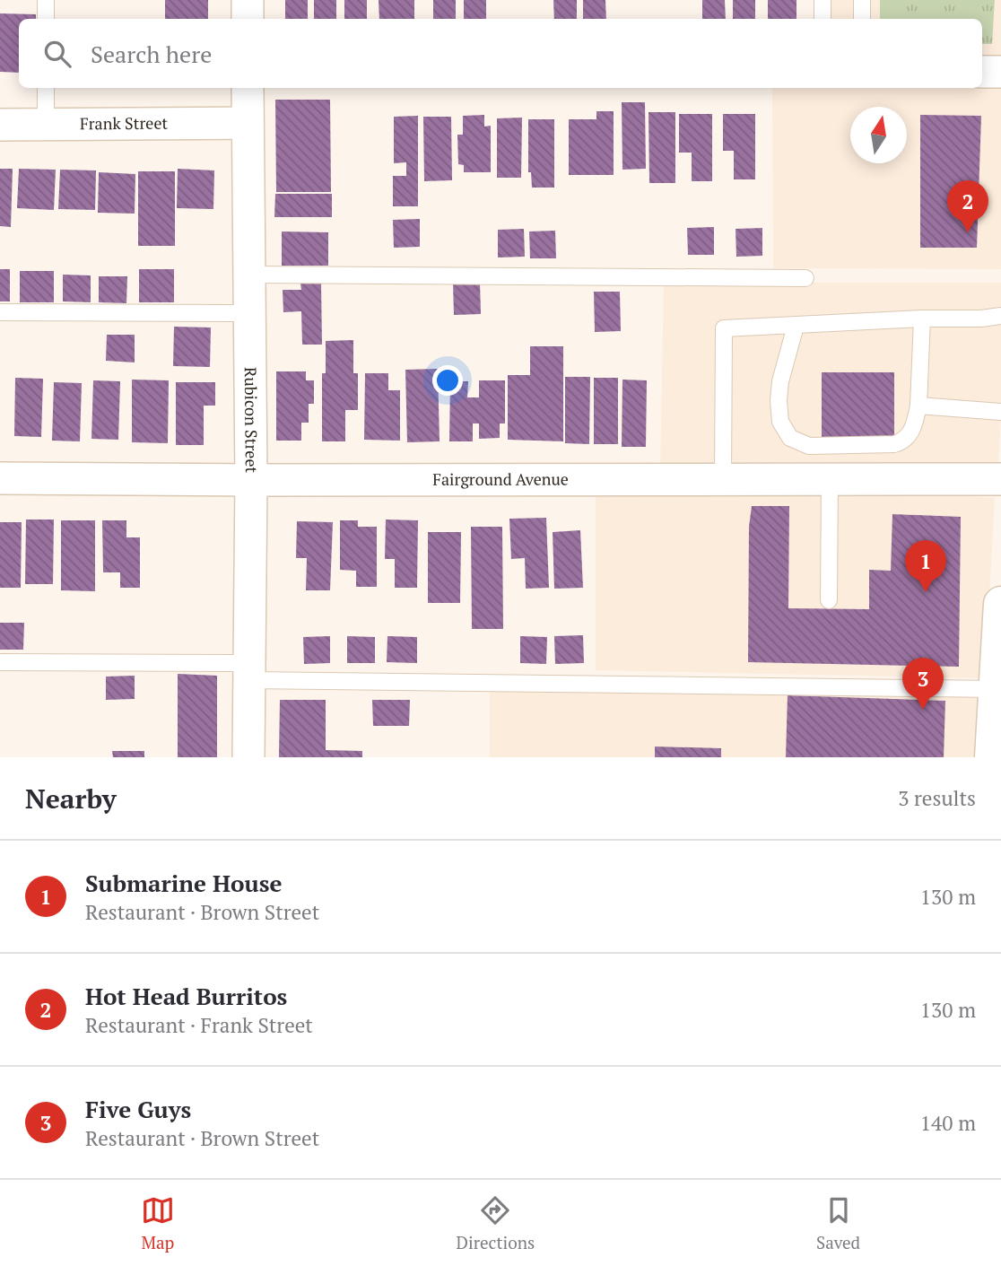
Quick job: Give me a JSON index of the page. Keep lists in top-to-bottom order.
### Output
{
  "streets": {
    "street": ["Frank Street", "Rubicon Street", "Fairground Avenue"]
  },
  "crossings": [
    ["Frank Street", "Rubicon Street"],
    ["Rubicon Street", "Fairground Avenue"]
  ],
  "north": "top",
  "page": {
    "search": "Search here",
    "pins": ["2", "1", "3"],
    "heading": ["Nearby", "3 results"],
    "list": [
      {
        "mark": "1",
        "name": "Submarine House",
        "note": "Restaurant · Brown Street",
        "value": "130 m"
      },
      {
        "mark": "2",
        "name": "Hot Head Burritos",
        "note": "Restaurant · Frank Street",
        "value": "130 m"
      },
      {
        "mark": "3",
        "name": "Five Guys",
        "note": "Restaurant · Brown Street",
        "value": "140 m"
      }
    ],
    "nav": ["Map", "Directions", "Saved"]
  }
}
